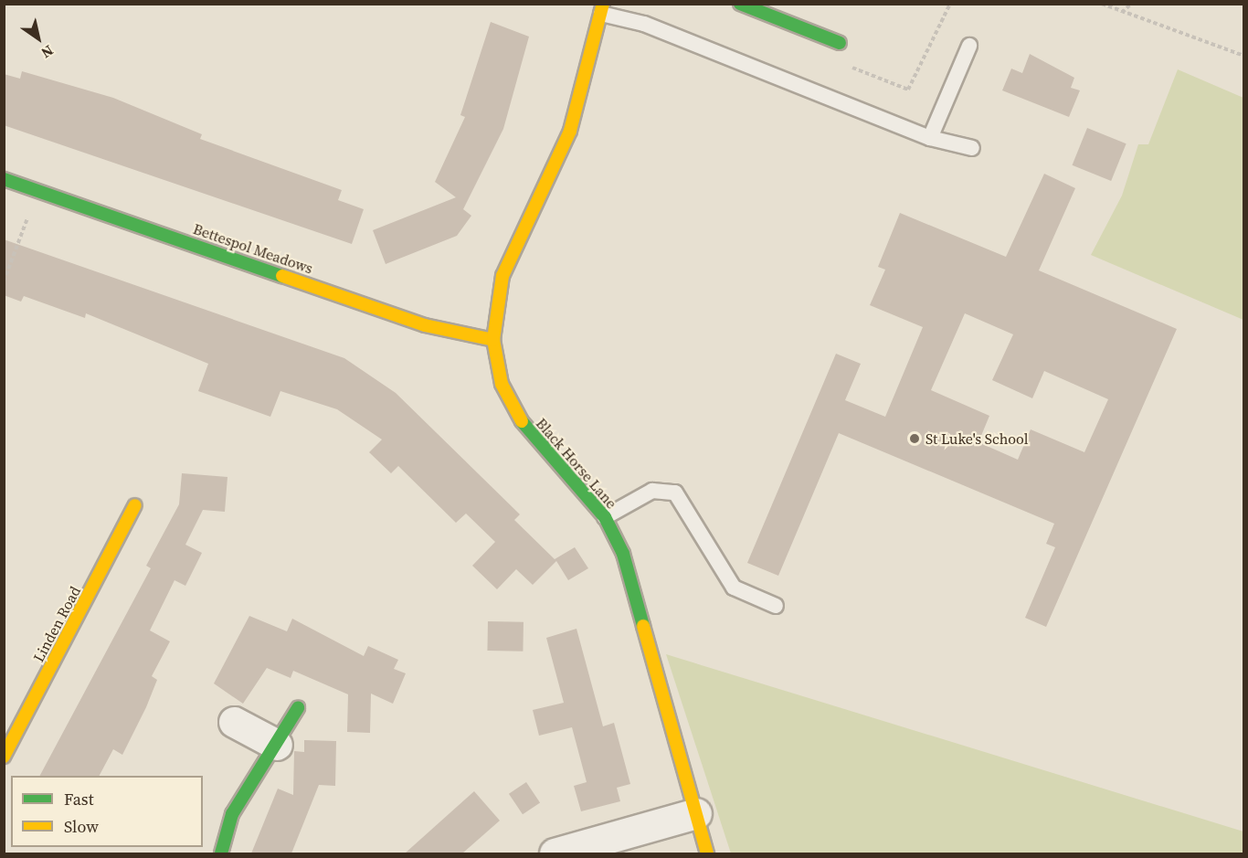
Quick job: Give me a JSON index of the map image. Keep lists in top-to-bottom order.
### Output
{
  "streets": {
    "street": ["Bettespol Meadows", "Black Horse Lane", "Linden Road"]
  },
  "crossings": [
    ["Bettespol Meadows", "Black Horse Lane"]
  ],
  "places": ["St Luke's School"],
  "legend": ["Fast", "Slow"],
  "north": "bottom right"
}
